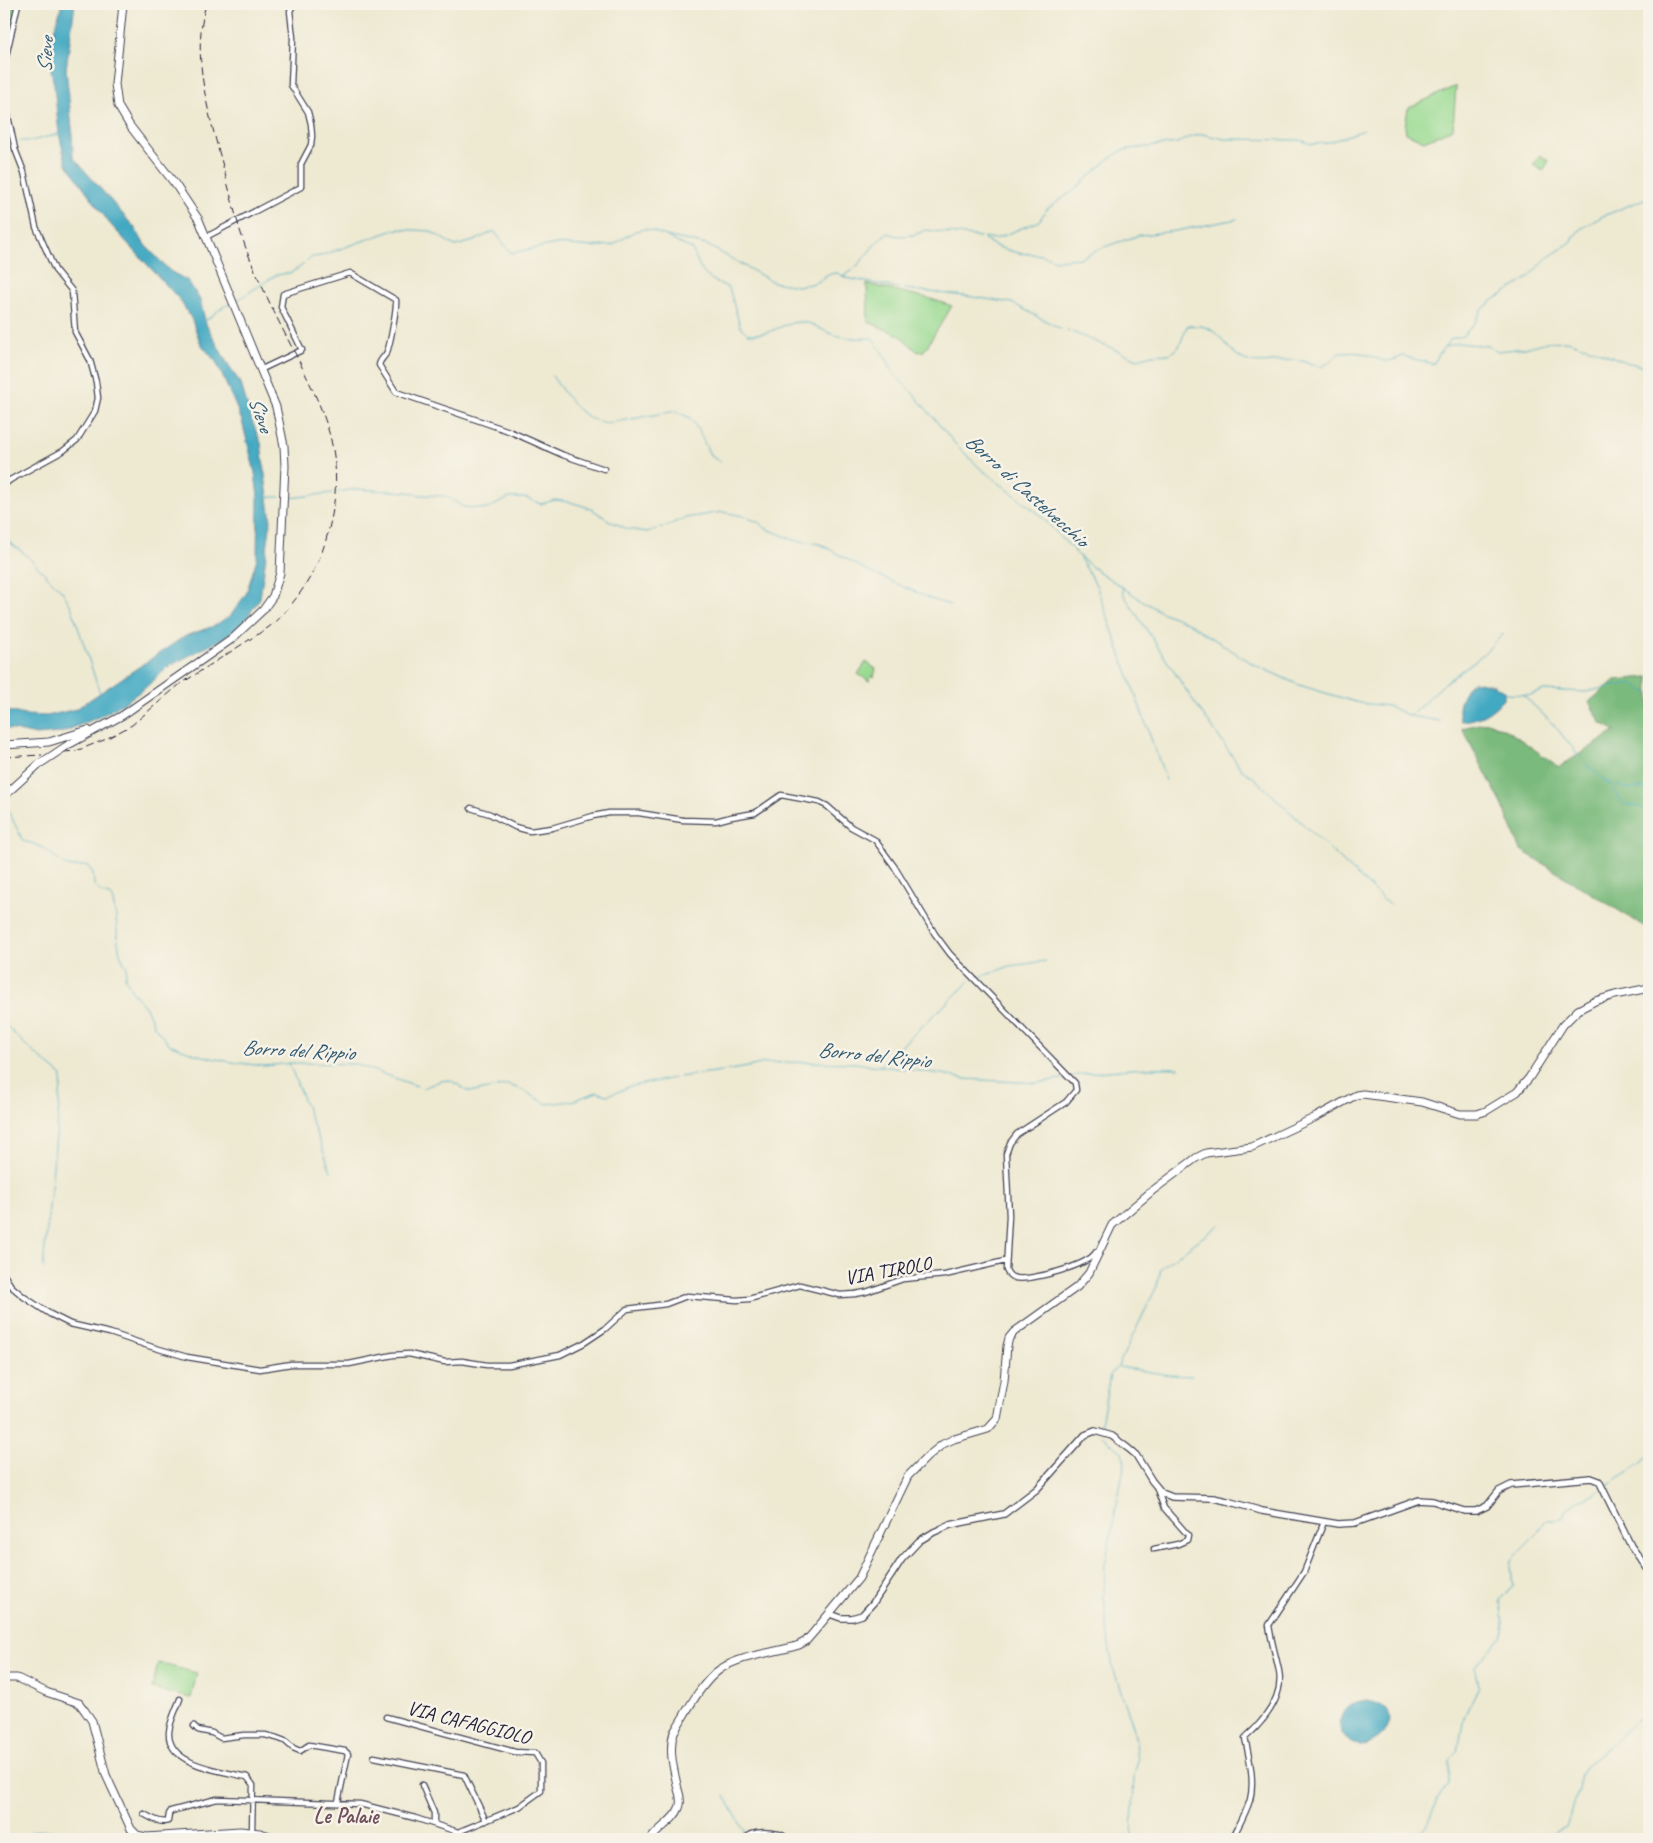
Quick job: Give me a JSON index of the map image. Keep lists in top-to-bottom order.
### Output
{
  "streets": {
    "street": ["VIA TIROLO", "VIA CAFAGGIOLO"]
  },
  "districts": ["Le Palaie"],
  "water": ["Sieve", "Borro di Castelvecchio", "Borro del Rippio"]
}
